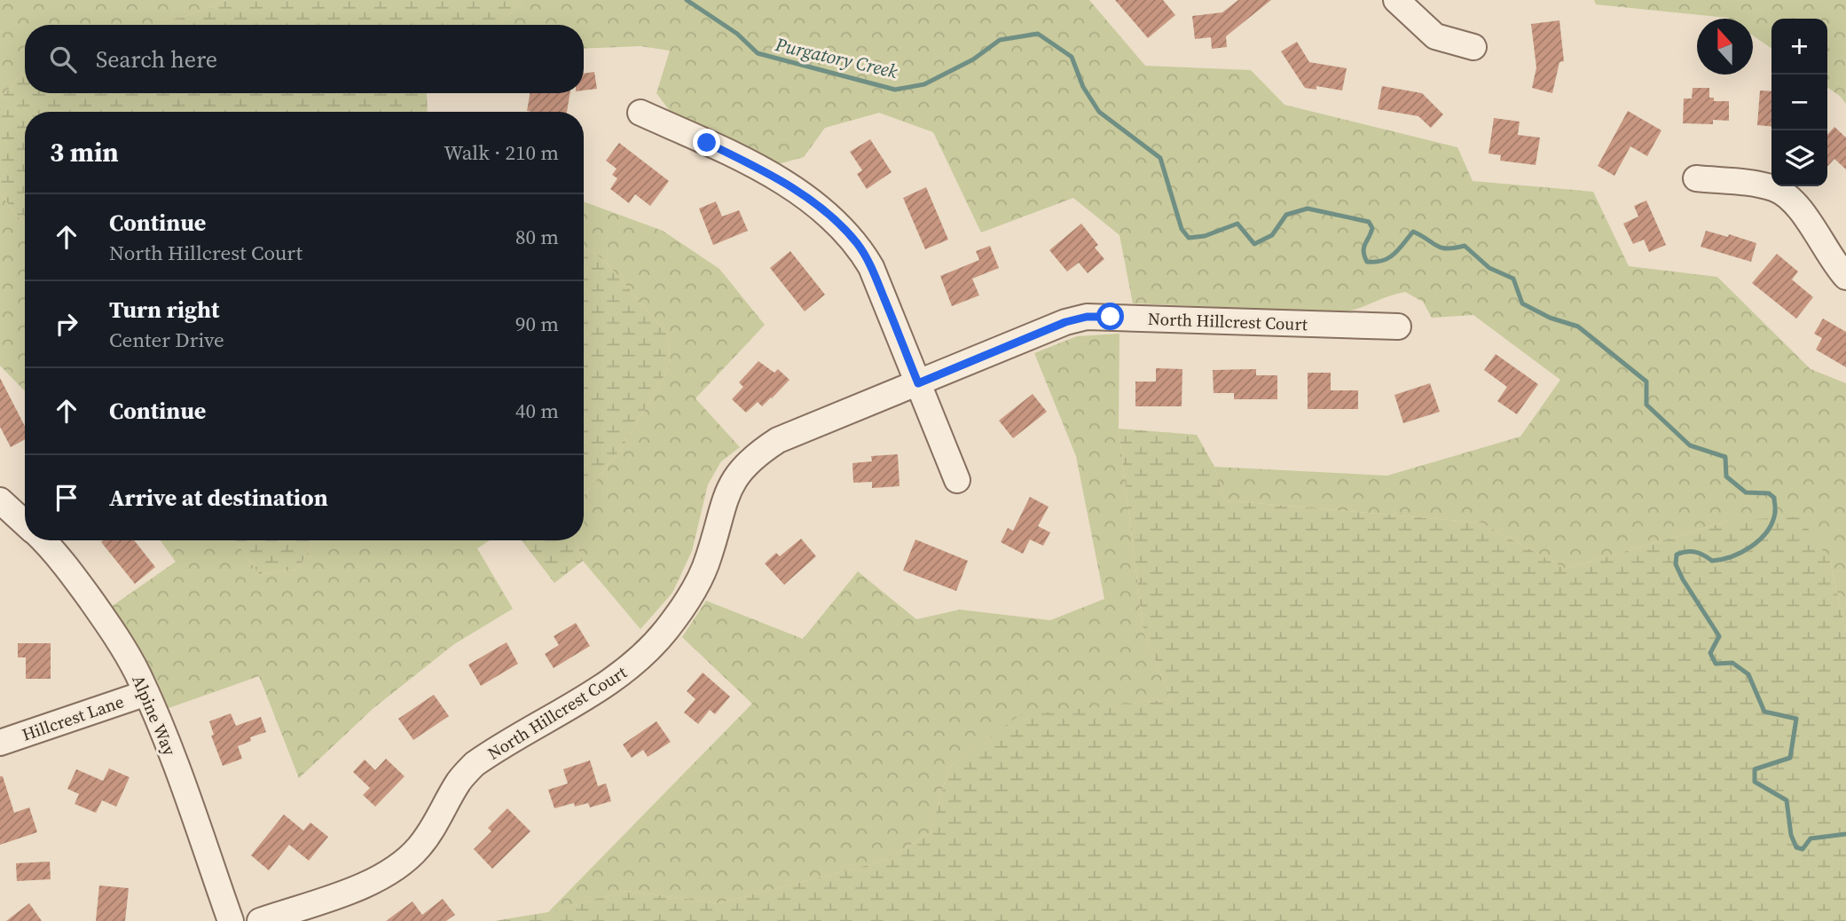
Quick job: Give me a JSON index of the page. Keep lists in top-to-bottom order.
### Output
{
  "streets": {
    "street": ["North Hillcrest Court", "Alpine Way", "Hillcrest Lane"]
  },
  "crossings": [
    ["Alpine Way", "Hillcrest Lane"]
  ],
  "water": ["Purgatory Creek"],
  "north": "top",
  "page": {
    "map_buttons": ["+", "−"],
    "search": "Search here",
    "heading": ["3 min", "Walk · 210 m"],
    "list": [
      ["Continue", "North Hillcrest Court", "80 m"],
      ["Turn right", "Center Drive", "90 m"],
      ["Continue", "40 m"],
      "Arrive at destination"
    ]
  }
}
